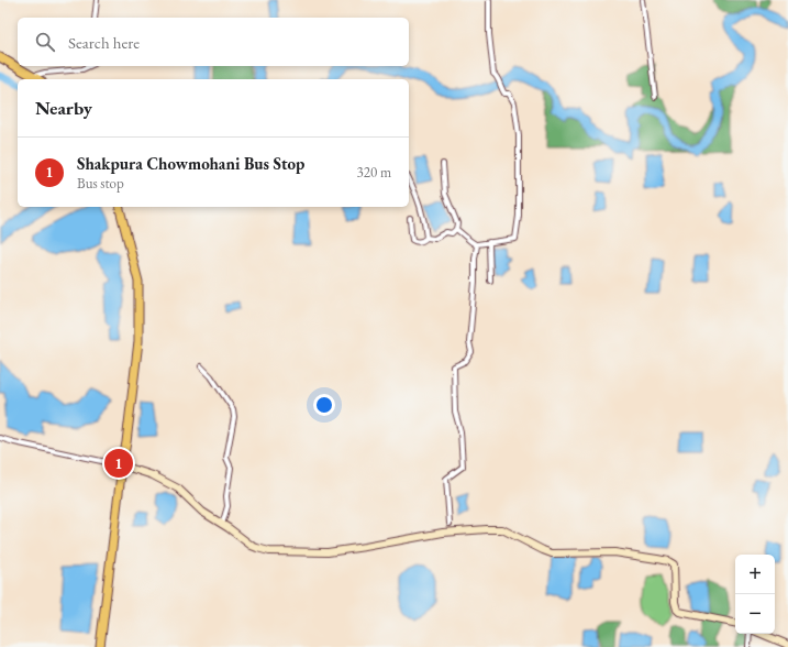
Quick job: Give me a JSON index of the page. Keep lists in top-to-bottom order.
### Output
{
  "page": {
    "search": "Search here",
    "heading": "Nearby",
    "list": [
      {
        "mark": "1",
        "name": "Shakpura Chowmohani Bus Stop",
        "note": "Bus stop",
        "value": "320 m"
      }
    ],
    "pins": "1",
    "map_buttons": ["+", "−"]
  }
}
